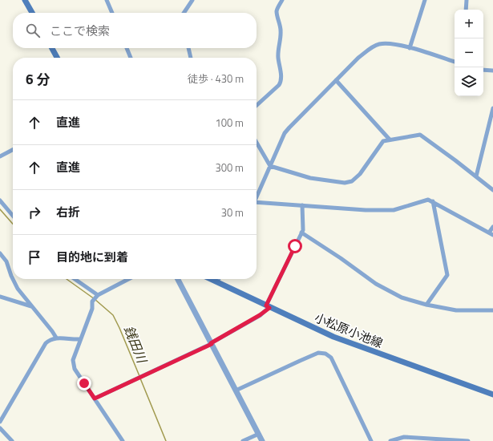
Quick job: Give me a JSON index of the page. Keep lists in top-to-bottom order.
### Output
{
  "streets": {
    "main road": ["小松原小池線"]
  },
  "water": ["銭田川"],
  "page": {
    "map_buttons": ["+", "−"],
    "search": "ここで検索",
    "heading": ["6 分", "徒歩 · 430 m"],
    "list": [
      ["直進", "100 m"],
      ["直進", "300 m"],
      ["右折", "30 m"],
      "目的地に到着"
    ]
  }
}
